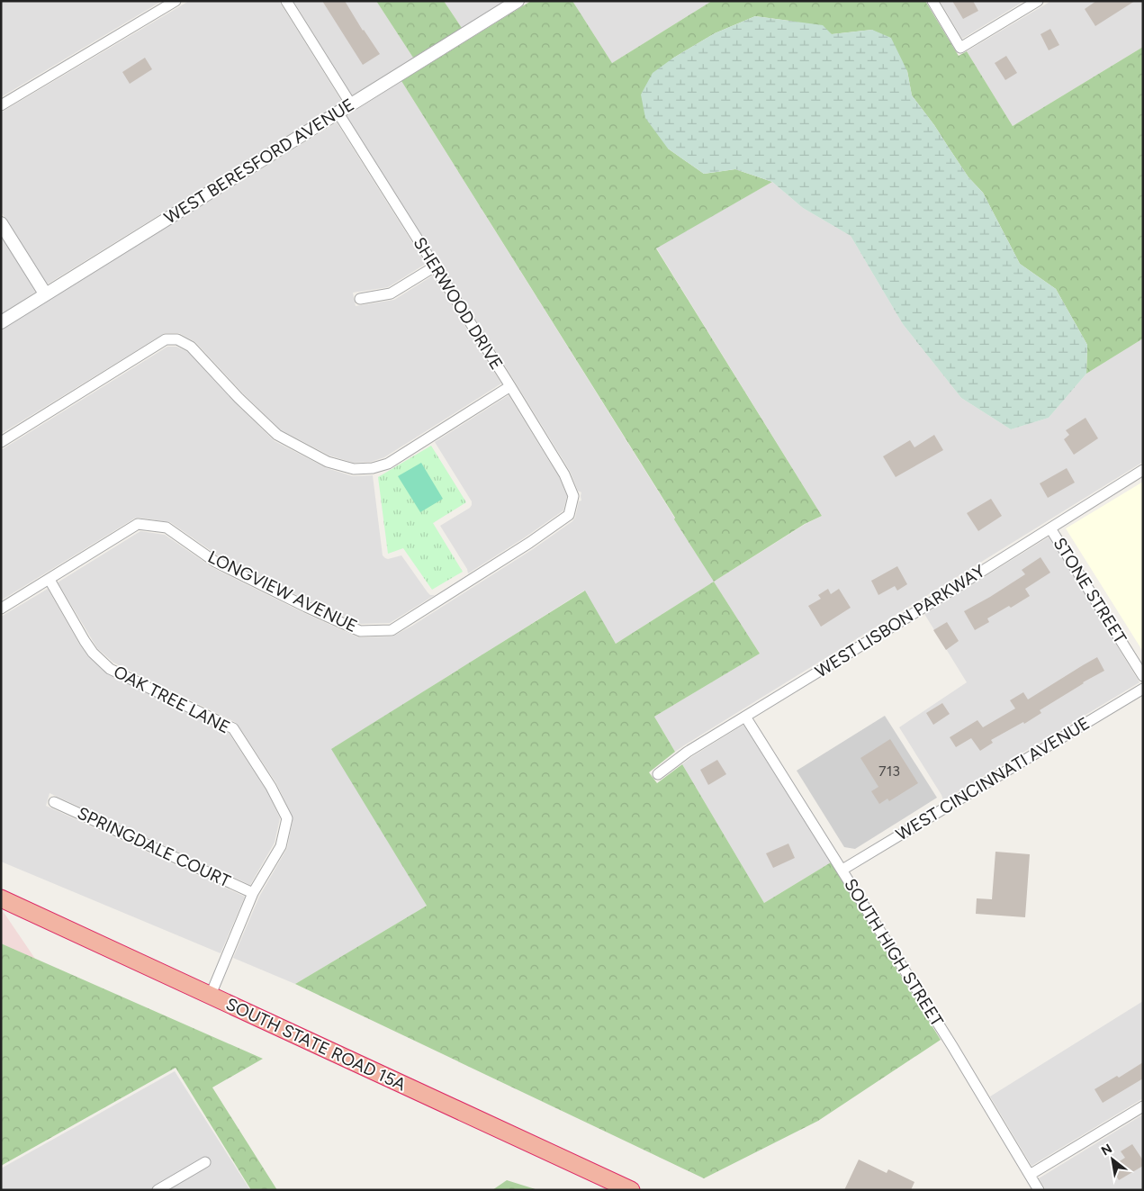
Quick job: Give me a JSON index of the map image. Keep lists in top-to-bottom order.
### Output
{
  "streets": {
    "highway": ["SOUTH STATE ROAD 15A"],
    "street": [
      "WEST BERESFORD AVENUE",
      "SHERWOOD DRIVE",
      "STONE STREET",
      "LONGVIEW AVENUE",
      "WEST LISBON PARKWAY",
      "OAK TREE LANE",
      "WEST CINCINNATI AVENUE",
      "SPRINGDALE COURT",
      "SOUTH HIGH STREET"
    ]
  },
  "crossings": [
    ["WEST BERESFORD AVENUE", "SHERWOOD DRIVE"],
    ["SHERWOOD DRIVE", "LONGVIEW AVENUE"],
    ["STONE STREET", "WEST LISBON PARKWAY"],
    ["LONGVIEW AVENUE", "OAK TREE LANE"],
    ["WEST LISBON PARKWAY", "SOUTH HIGH STREET"],
    ["OAK TREE LANE", "SPRINGDALE COURT"],
    ["OAK TREE LANE", "SOUTH STATE ROAD 15A"],
    ["WEST CINCINNATI AVENUE", "SOUTH HIGH STREET"]
  ],
  "house_numbers": ["713"],
  "north": "top left"
}
